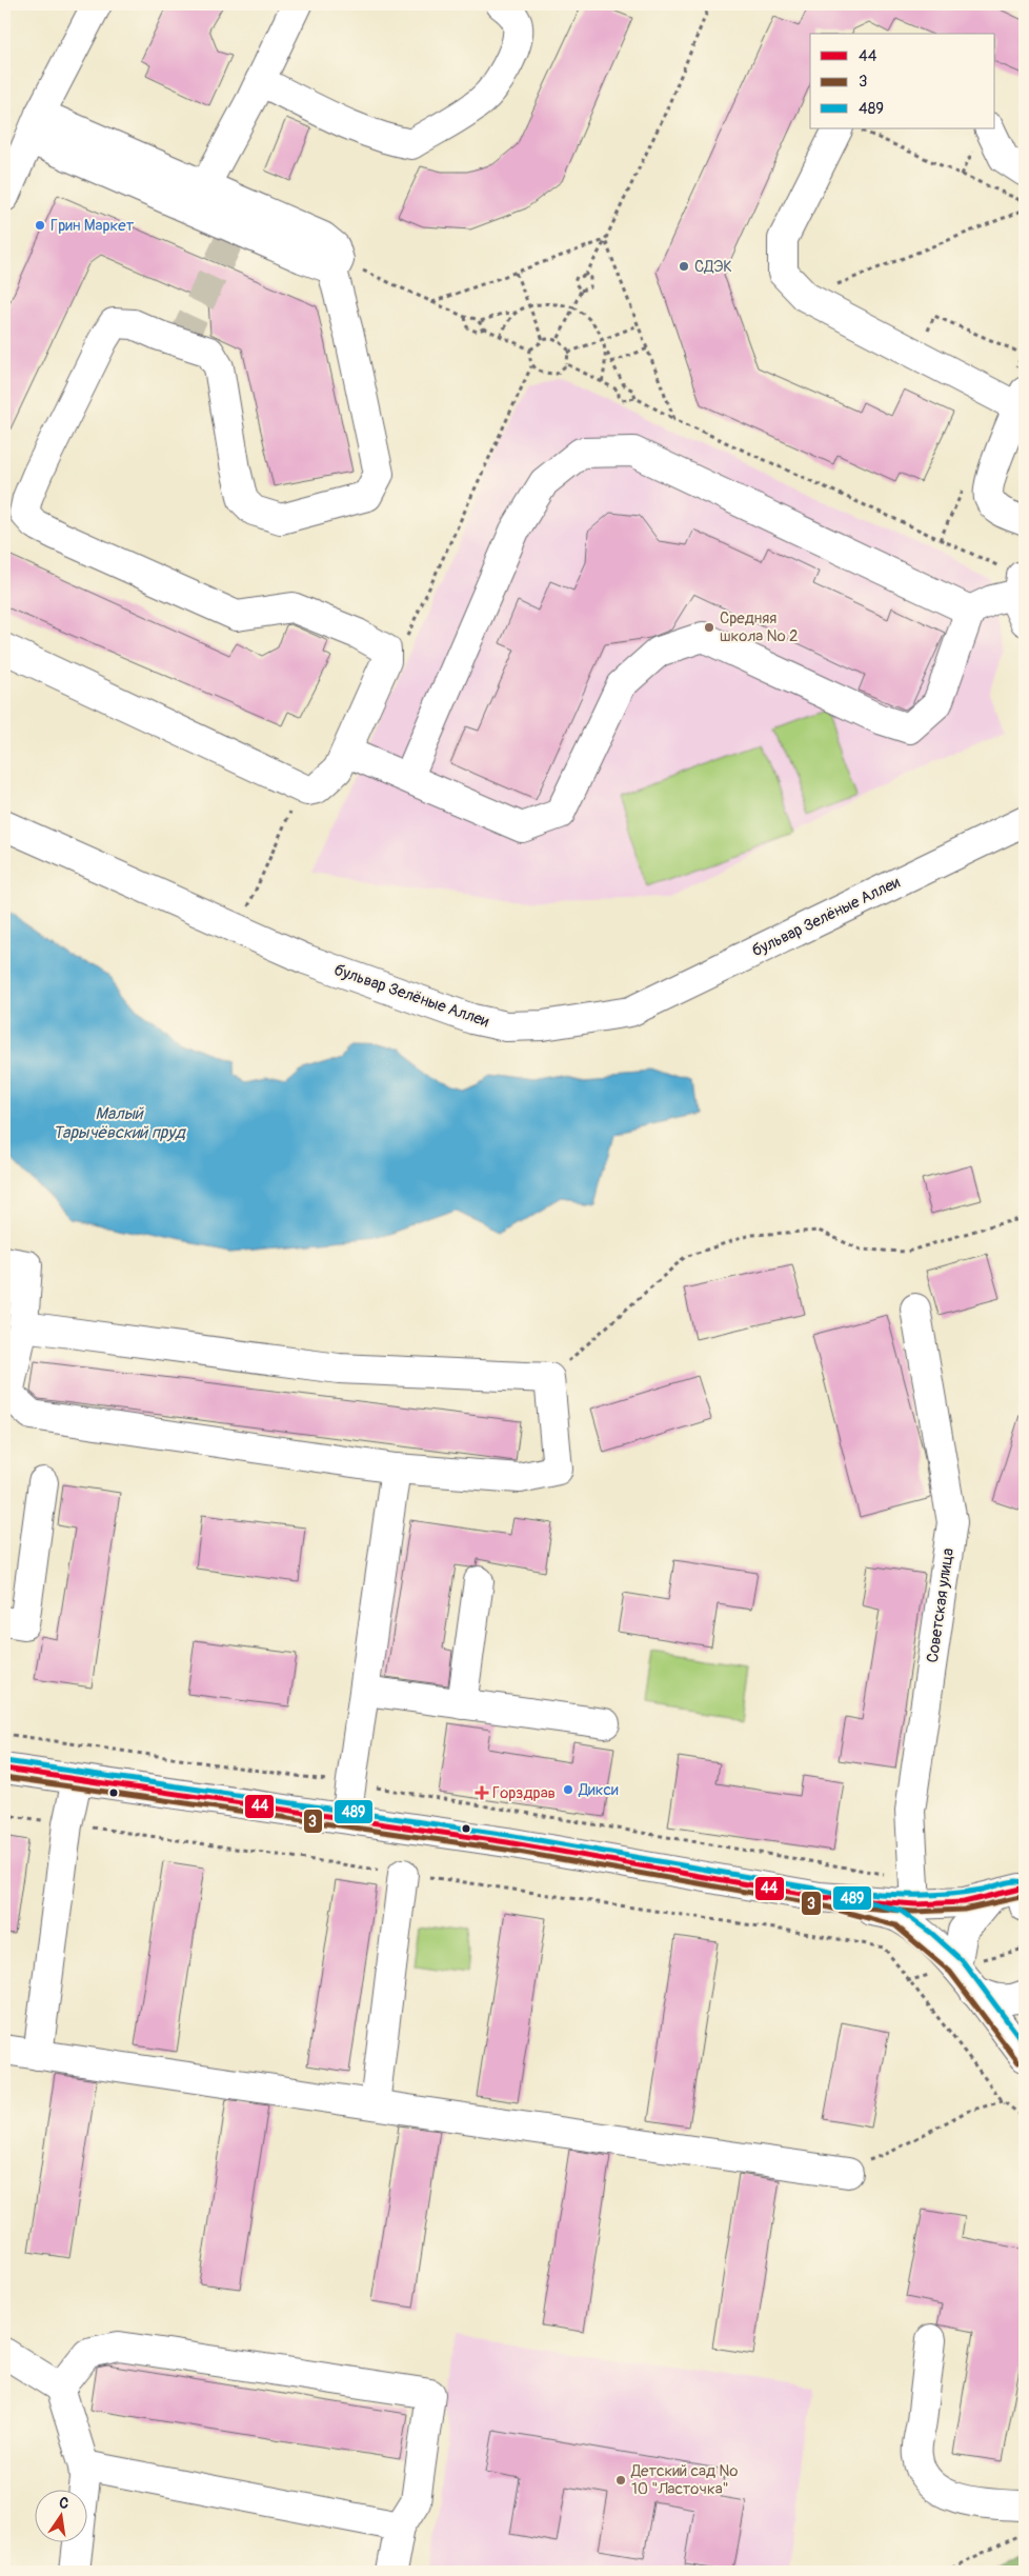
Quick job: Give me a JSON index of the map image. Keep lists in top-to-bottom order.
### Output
{
  "streets": {
    "street": ["бульвар Зелёные Аллеи", "Советская улица"]
  },
  "water": ["Малый Тарычёвский пруд"],
  "places": {
    "other": [
      "Грин Маркет",
      "СДЭК",
      "Средняя школа № 2",
      "Дикси",
      "Детский сад № 10 \"Ласточка\""
    ],
    "health": ["Горздрав"]
  },
  "lines": ["transit line 489", "transit line 44", "transit line 3"],
  "legend": ["44", "3", "489"],
  "north": "top"
}
